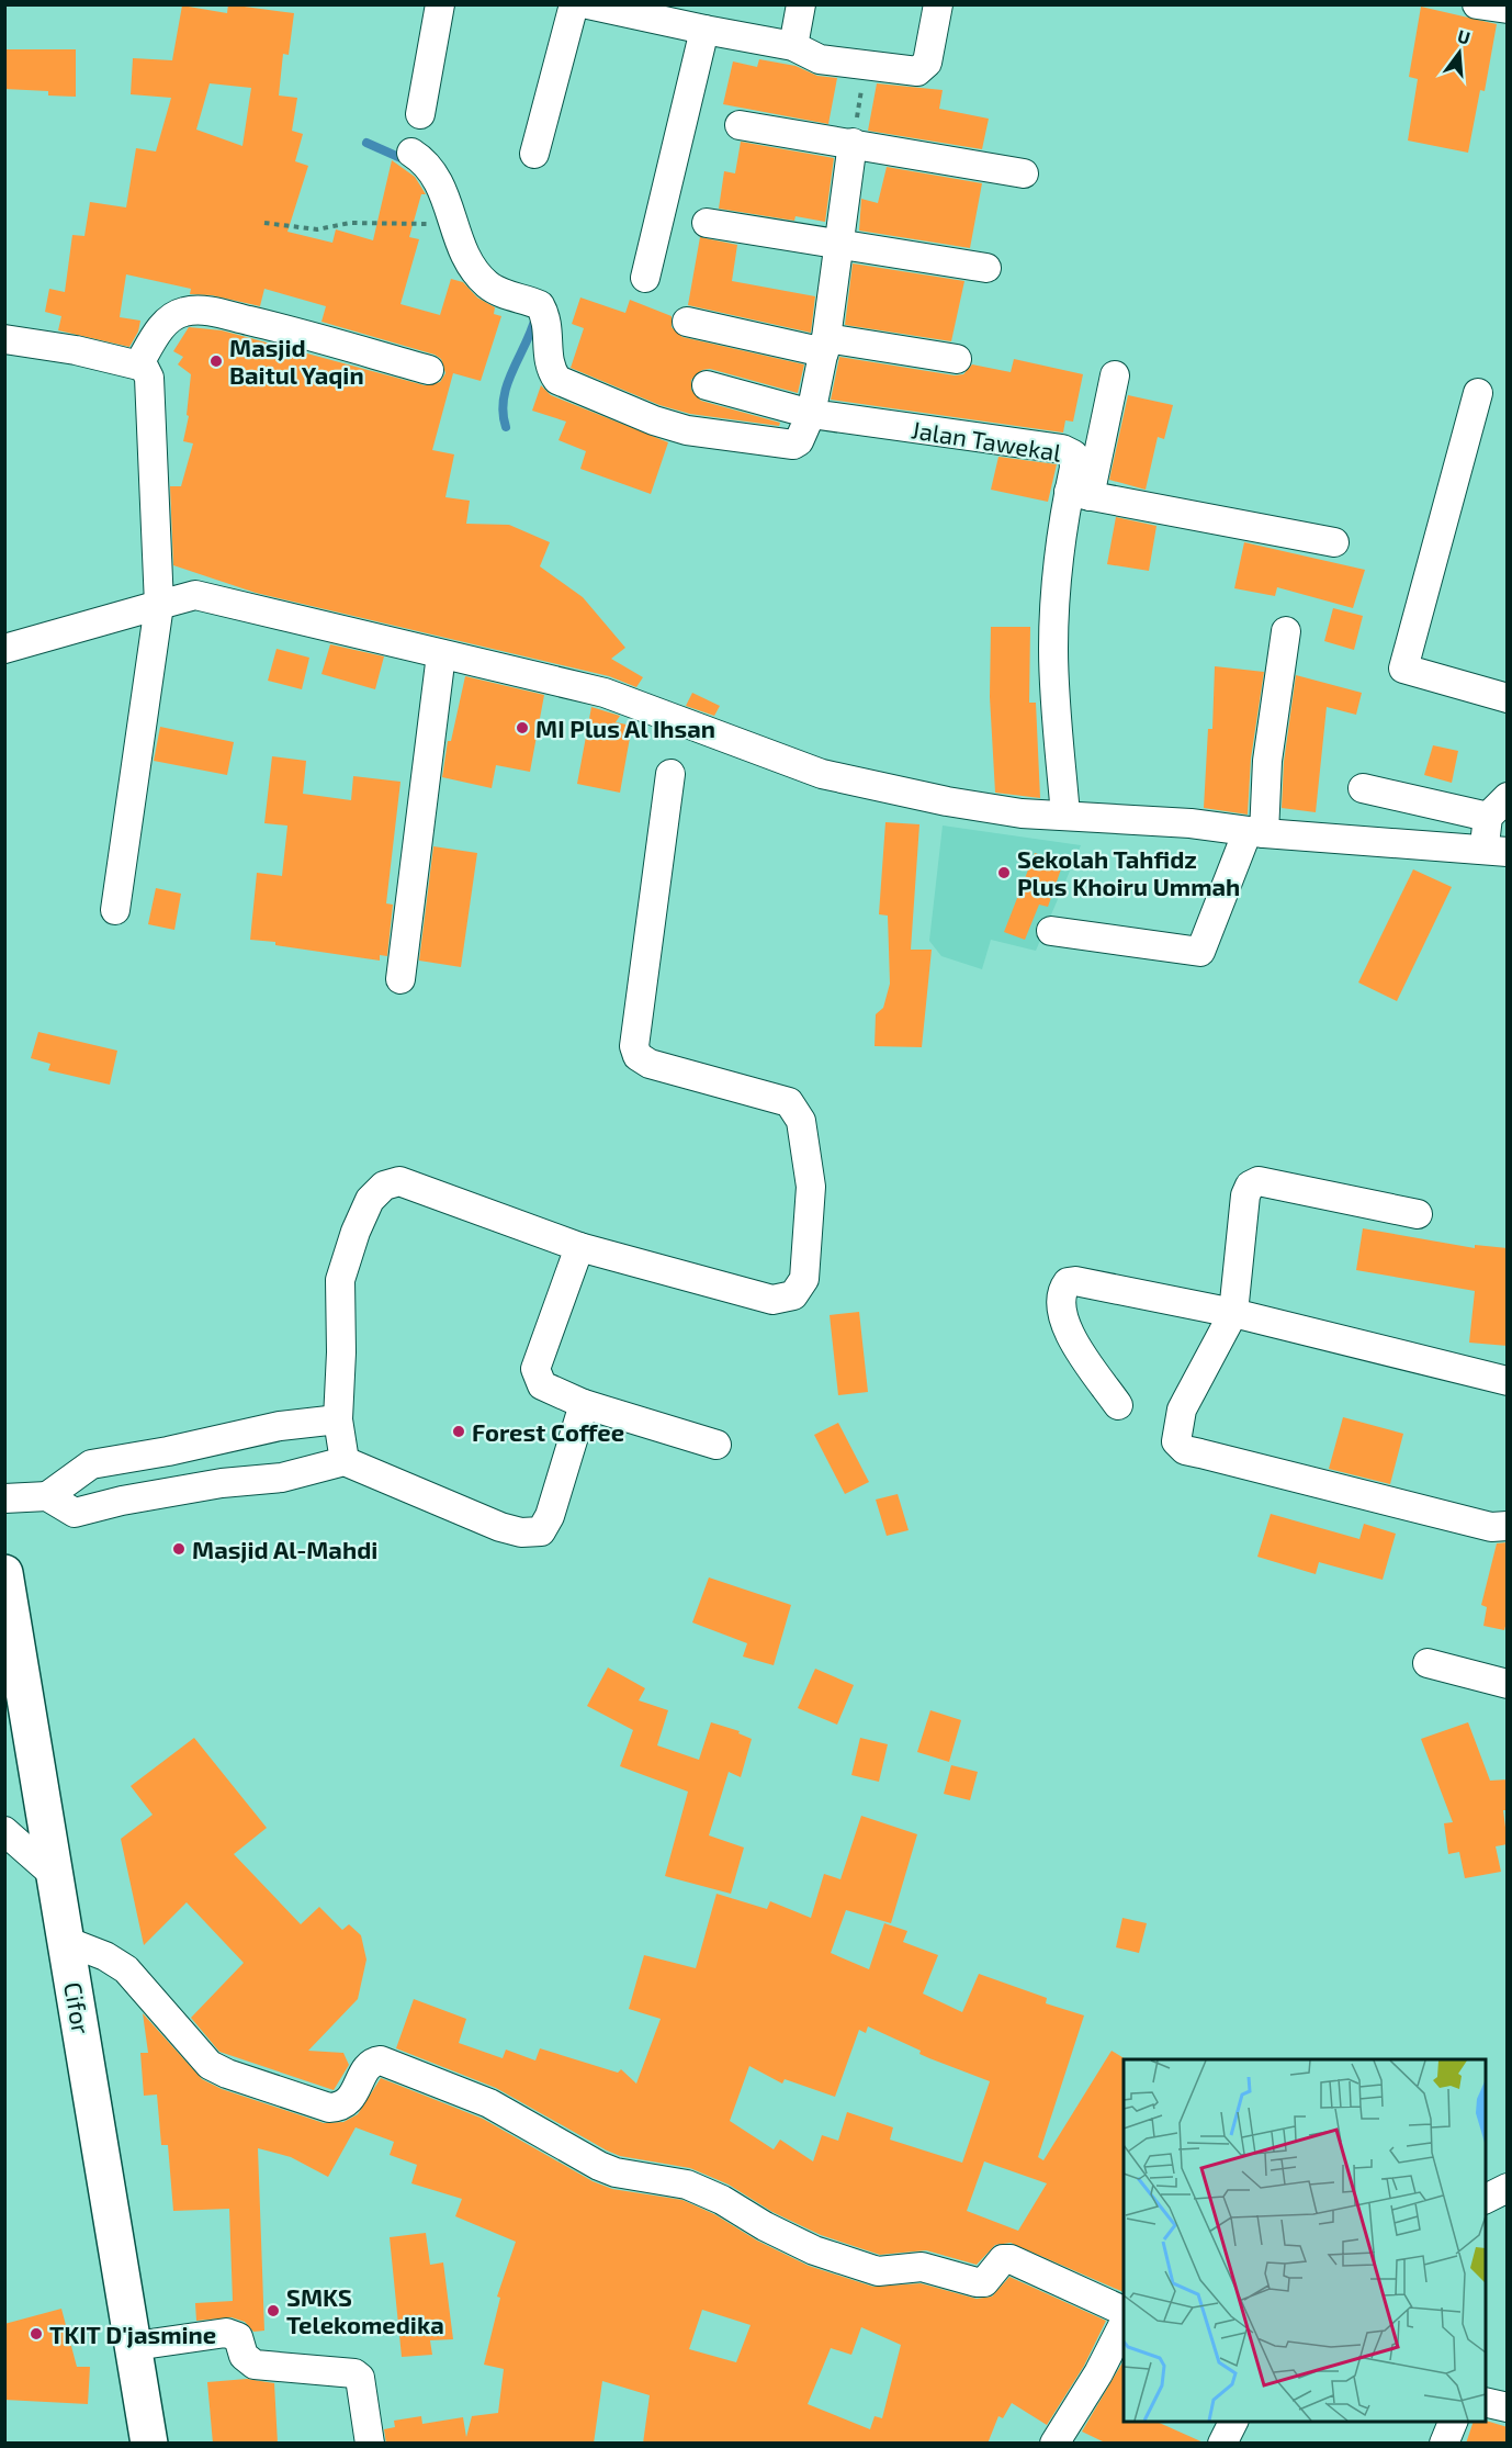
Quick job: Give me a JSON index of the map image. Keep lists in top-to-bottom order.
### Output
{
  "streets": {
    "street": ["Jalan Tawekal", "Cifor"]
  },
  "places": [
    "Masjid Baitul Yaqin",
    "MI Plus Al Ihsan",
    "Sekolah Tahfidz Plus Khoiru Ummah",
    "Forest Coffee",
    "Masjid Al-Mahdi",
    "SMKS Telekomedika",
    "TKIT D'jasmine"
  ],
  "north": "top"
}
